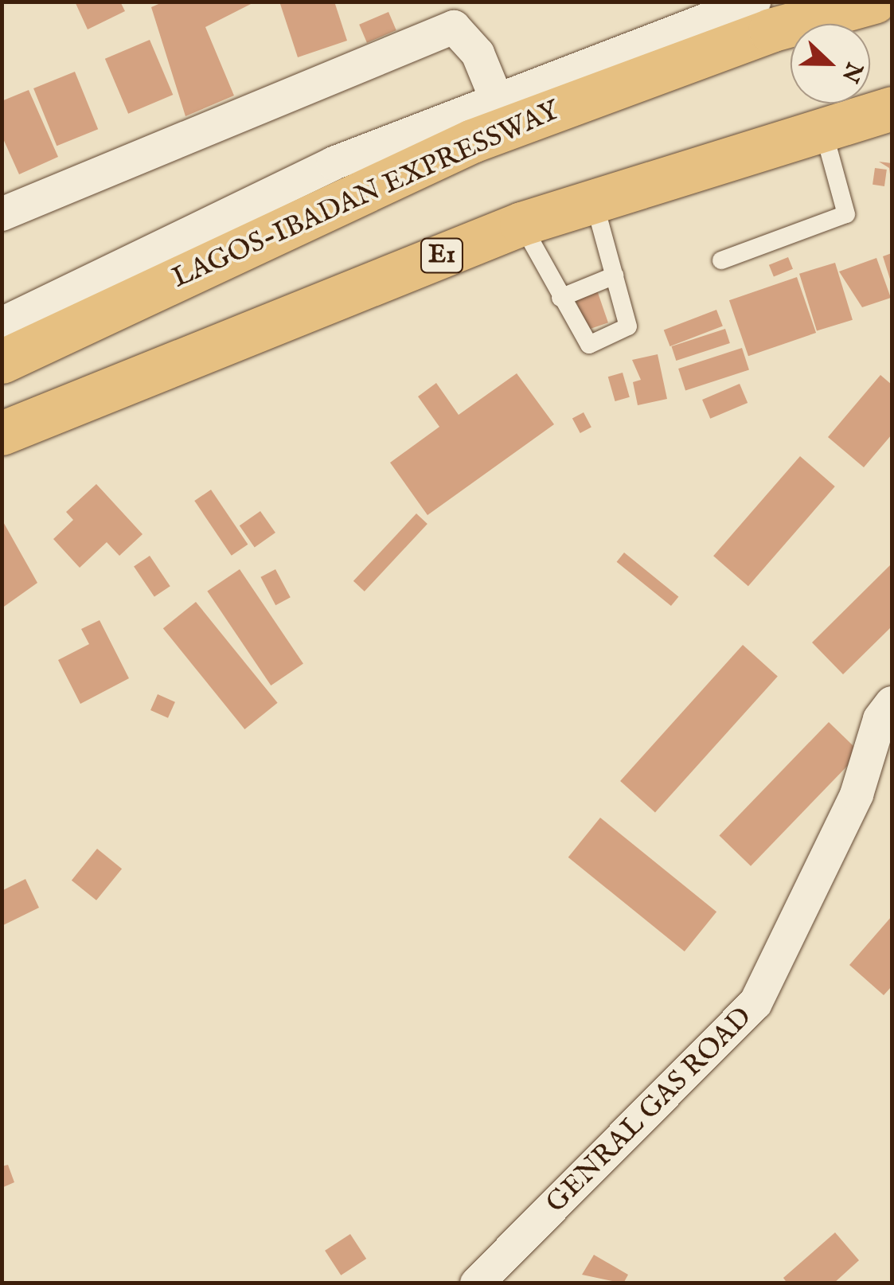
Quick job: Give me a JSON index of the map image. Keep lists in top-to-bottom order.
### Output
{
  "streets": {
    "highway": ["LAGOS-IBADAN EXPRESSWAY", "E1"],
    "street": ["GENRAL GAS ROAD"]
  },
  "north": "right"
}
